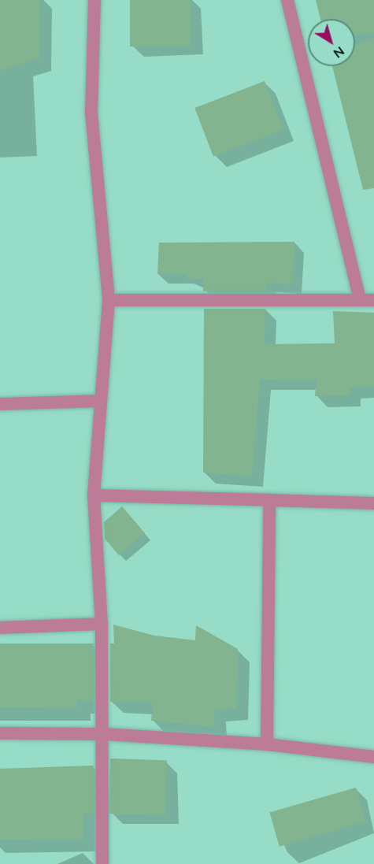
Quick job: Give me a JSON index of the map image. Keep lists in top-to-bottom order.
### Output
{
  "north": "bottom right"
}
